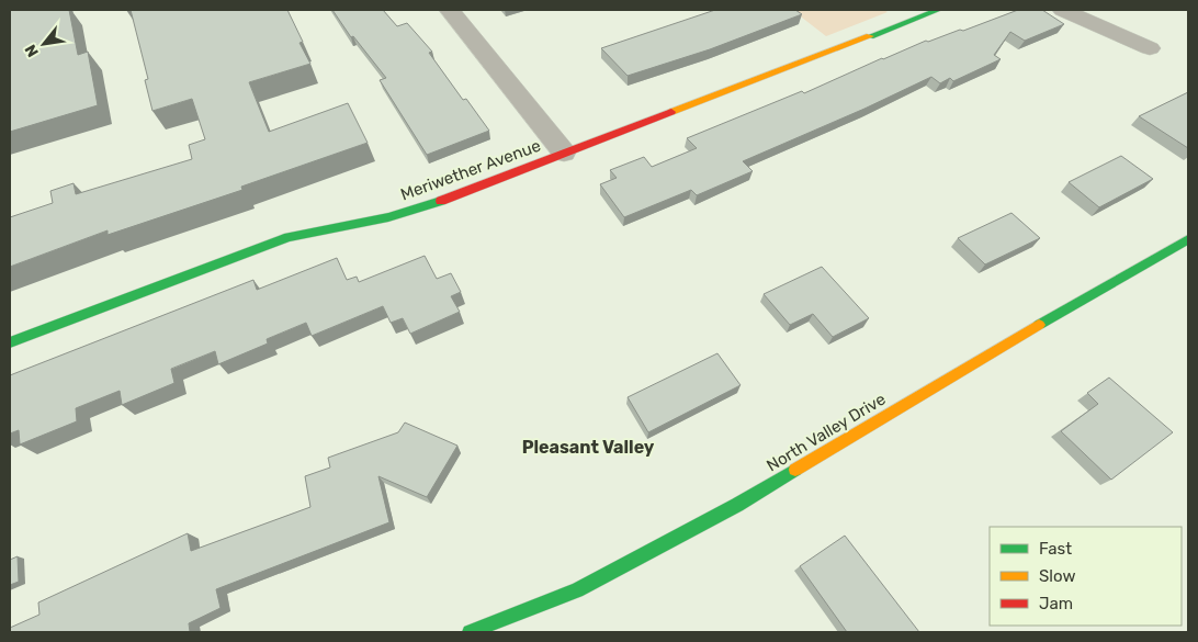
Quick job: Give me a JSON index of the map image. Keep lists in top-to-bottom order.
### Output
{
  "streets": {
    "street": ["Meriwether Avenue", "North Valley Drive"]
  },
  "districts": ["Pleasant Valley"],
  "legend": ["Fast", "Slow", "Jam"],
  "north": "bottom left"
}
